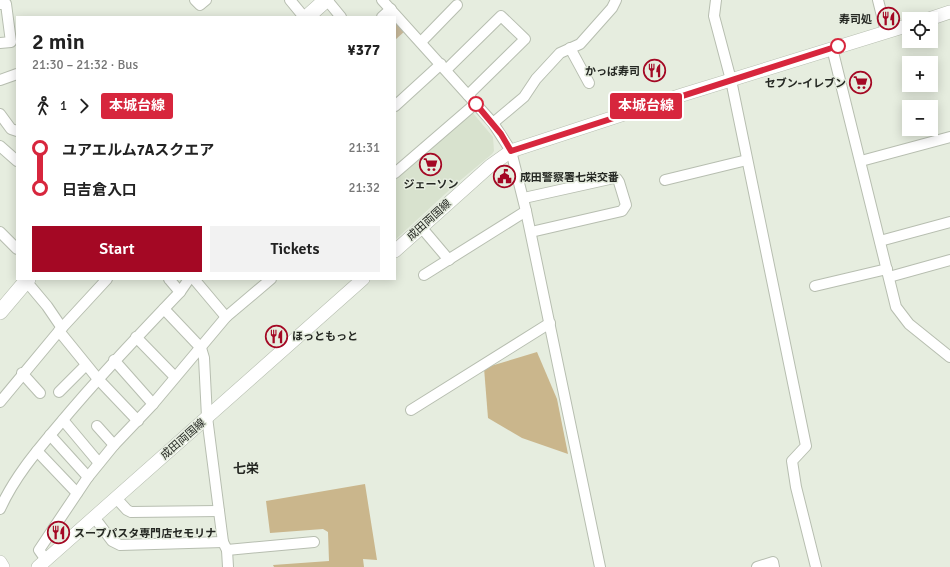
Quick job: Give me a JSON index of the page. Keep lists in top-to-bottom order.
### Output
{
  "streets": {
    "main road": ["成田両国線"]
  },
  "districts": ["七栄"],
  "places": {
    "restaurant": [
      "寿司処",
      "かっぱ寿司",
      "ほっともっと",
      "スープパスタ専門店セモリナ"
    ],
    "supermarket": ["セブン-イレブン", "ジェーソン"],
    "public building": ["成田警察署七栄交番"]
  },
  "lines": ["bus line 本城台線"],
  "page": {
    "on_map": "本城台線",
    "map_buttons": ["+", "−"],
    "heading": ["2 min", "21:30 – 21:32 · Bus", "¥377"],
    "legs": ["1", "本城台線"],
    "list": [
      {
        "name": "ユアエルム7Aスクエア",
        "value": "21:31"
      },
      {
        "name": "日吉倉入口",
        "value": "21:32"
      }
    ],
    "buttons": ["Start", "Tickets"]
  }
}
